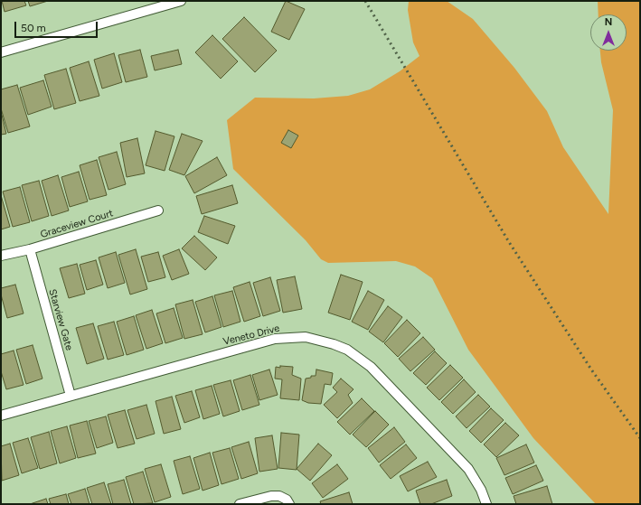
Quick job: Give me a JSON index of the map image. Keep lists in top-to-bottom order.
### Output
{
  "streets": {
    "street": ["Graceview Court", "Starview Gate", "Veneto Drive"]
  },
  "crossings": [
    ["Graceview Court", "Starview Gate"],
    ["Starview Gate", "Veneto Drive"]
  ],
  "scale_bar": "50 m",
  "north": "top"
}
